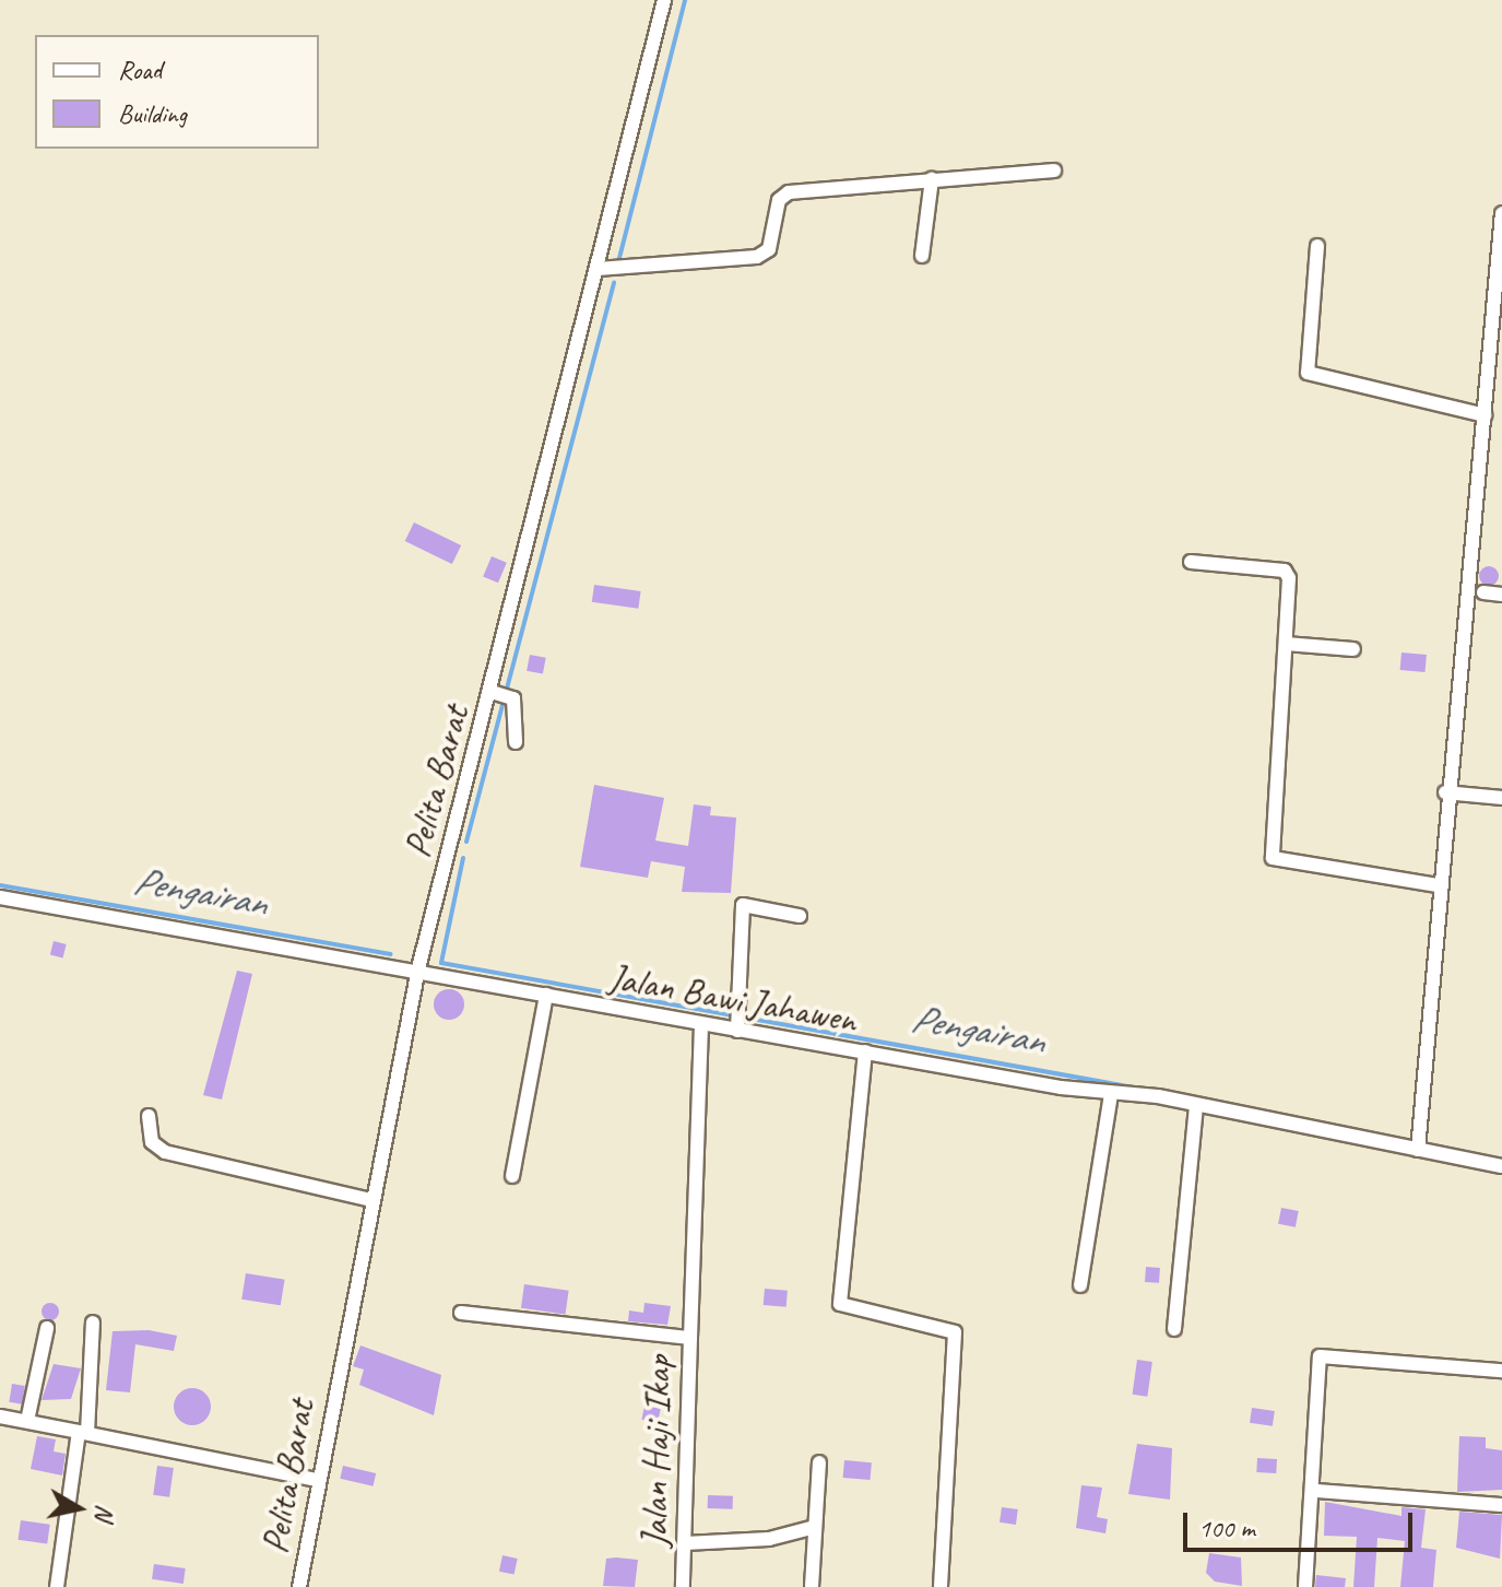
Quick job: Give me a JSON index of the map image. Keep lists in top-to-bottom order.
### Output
{
  "streets": {
    "street": ["Pelita Barat", "Jalan Bawi Jahawen", "Jalan Haji Ikap"]
  },
  "crossings": [
    ["Pelita Barat", "Jalan Bawi Jahawen"]
  ],
  "water": ["Pengairan"],
  "legend": ["Road", "Building"],
  "scale_bar": "100 m",
  "north": "right"
}
